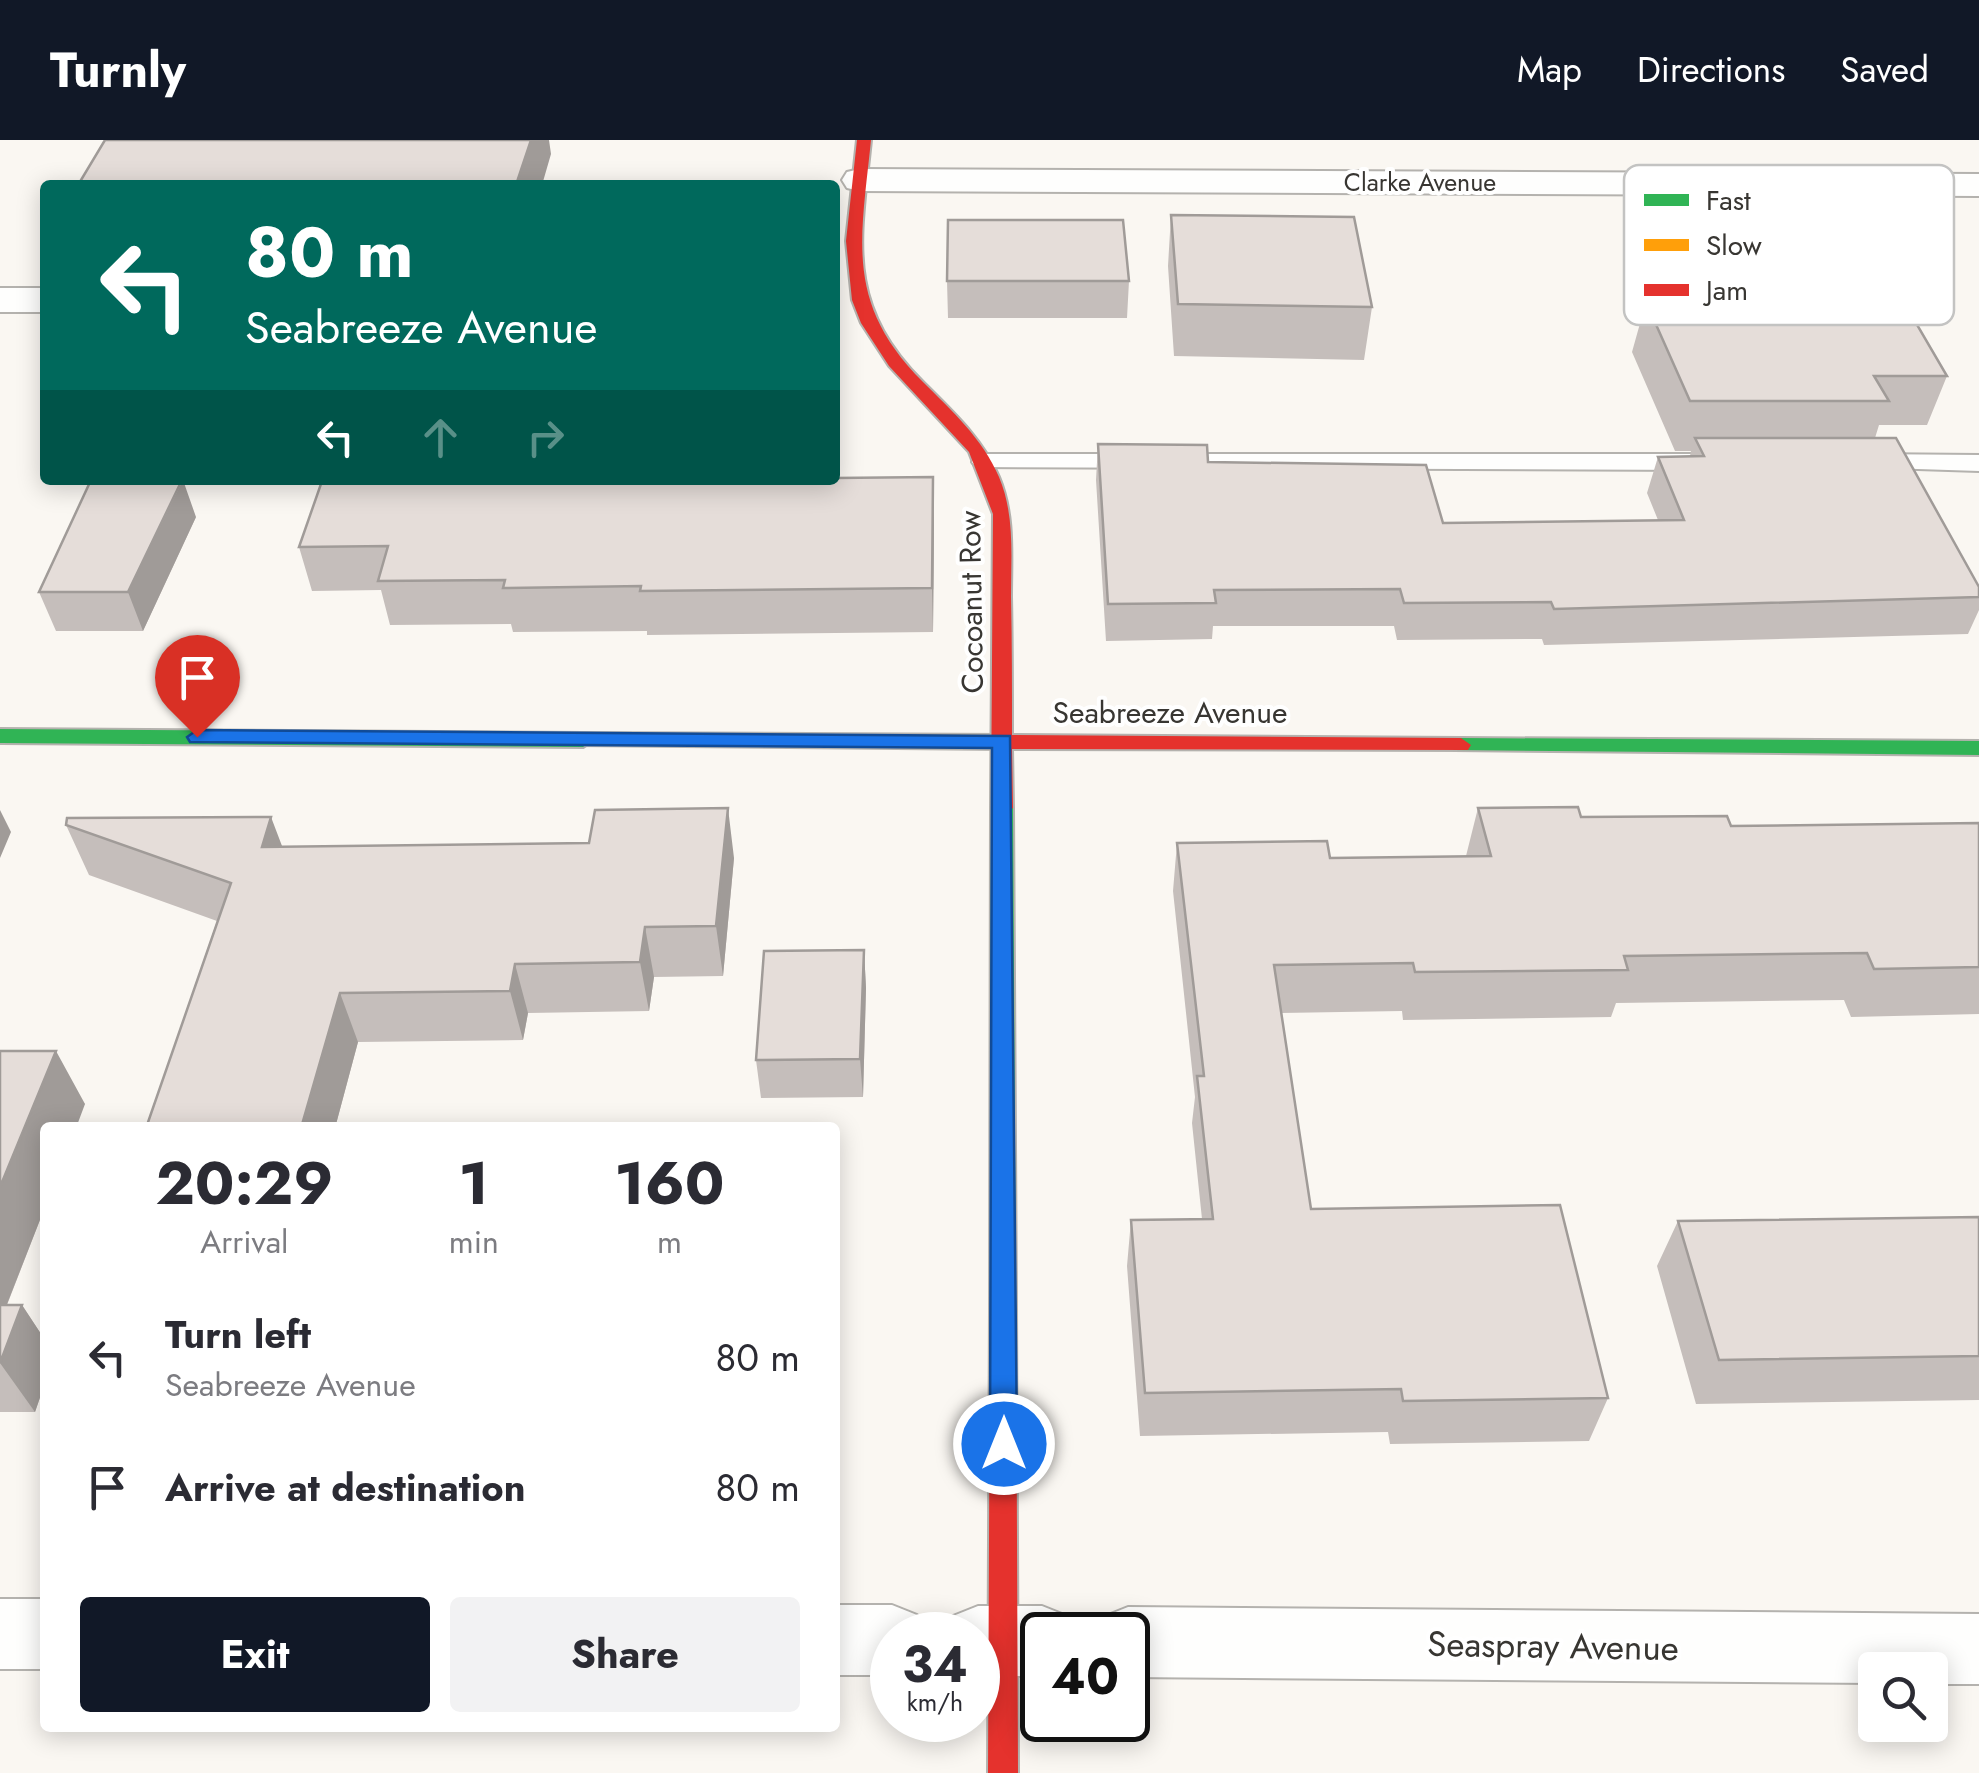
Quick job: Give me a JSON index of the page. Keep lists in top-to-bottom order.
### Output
{
  "streets": {
    "street": [
      "Clarke Avenue",
      "Cocoanut Row",
      "Seabreeze Avenue",
      "Seaspray Avenue"
    ]
  },
  "crossings": [
    ["Clarke Avenue", "Cocoanut Row"],
    ["Cocoanut Row", "Seabreeze Avenue"]
  ],
  "legend": ["Fast", "Slow", "Jam"],
  "page": {
    "header": "Turnly",
    "nav": ["Map", "Directions", "Saved"],
    "turn": ["80 m", "Seabreeze Avenue"],
    "eta": [
      "20:29",
      "Arrival",
      "1",
      "min",
      "160",
      "m"
    ],
    "list": [
      {
        "name": "Turn left",
        "note": "Seabreeze Avenue",
        "value": "80 m"
      },
      {
        "name": "Arrive at destination",
        "value": "80 m"
      }
    ],
    "buttons": ["Exit", "Share"],
    "speed": "34 km/h",
    "limit": "40"
  }
}
